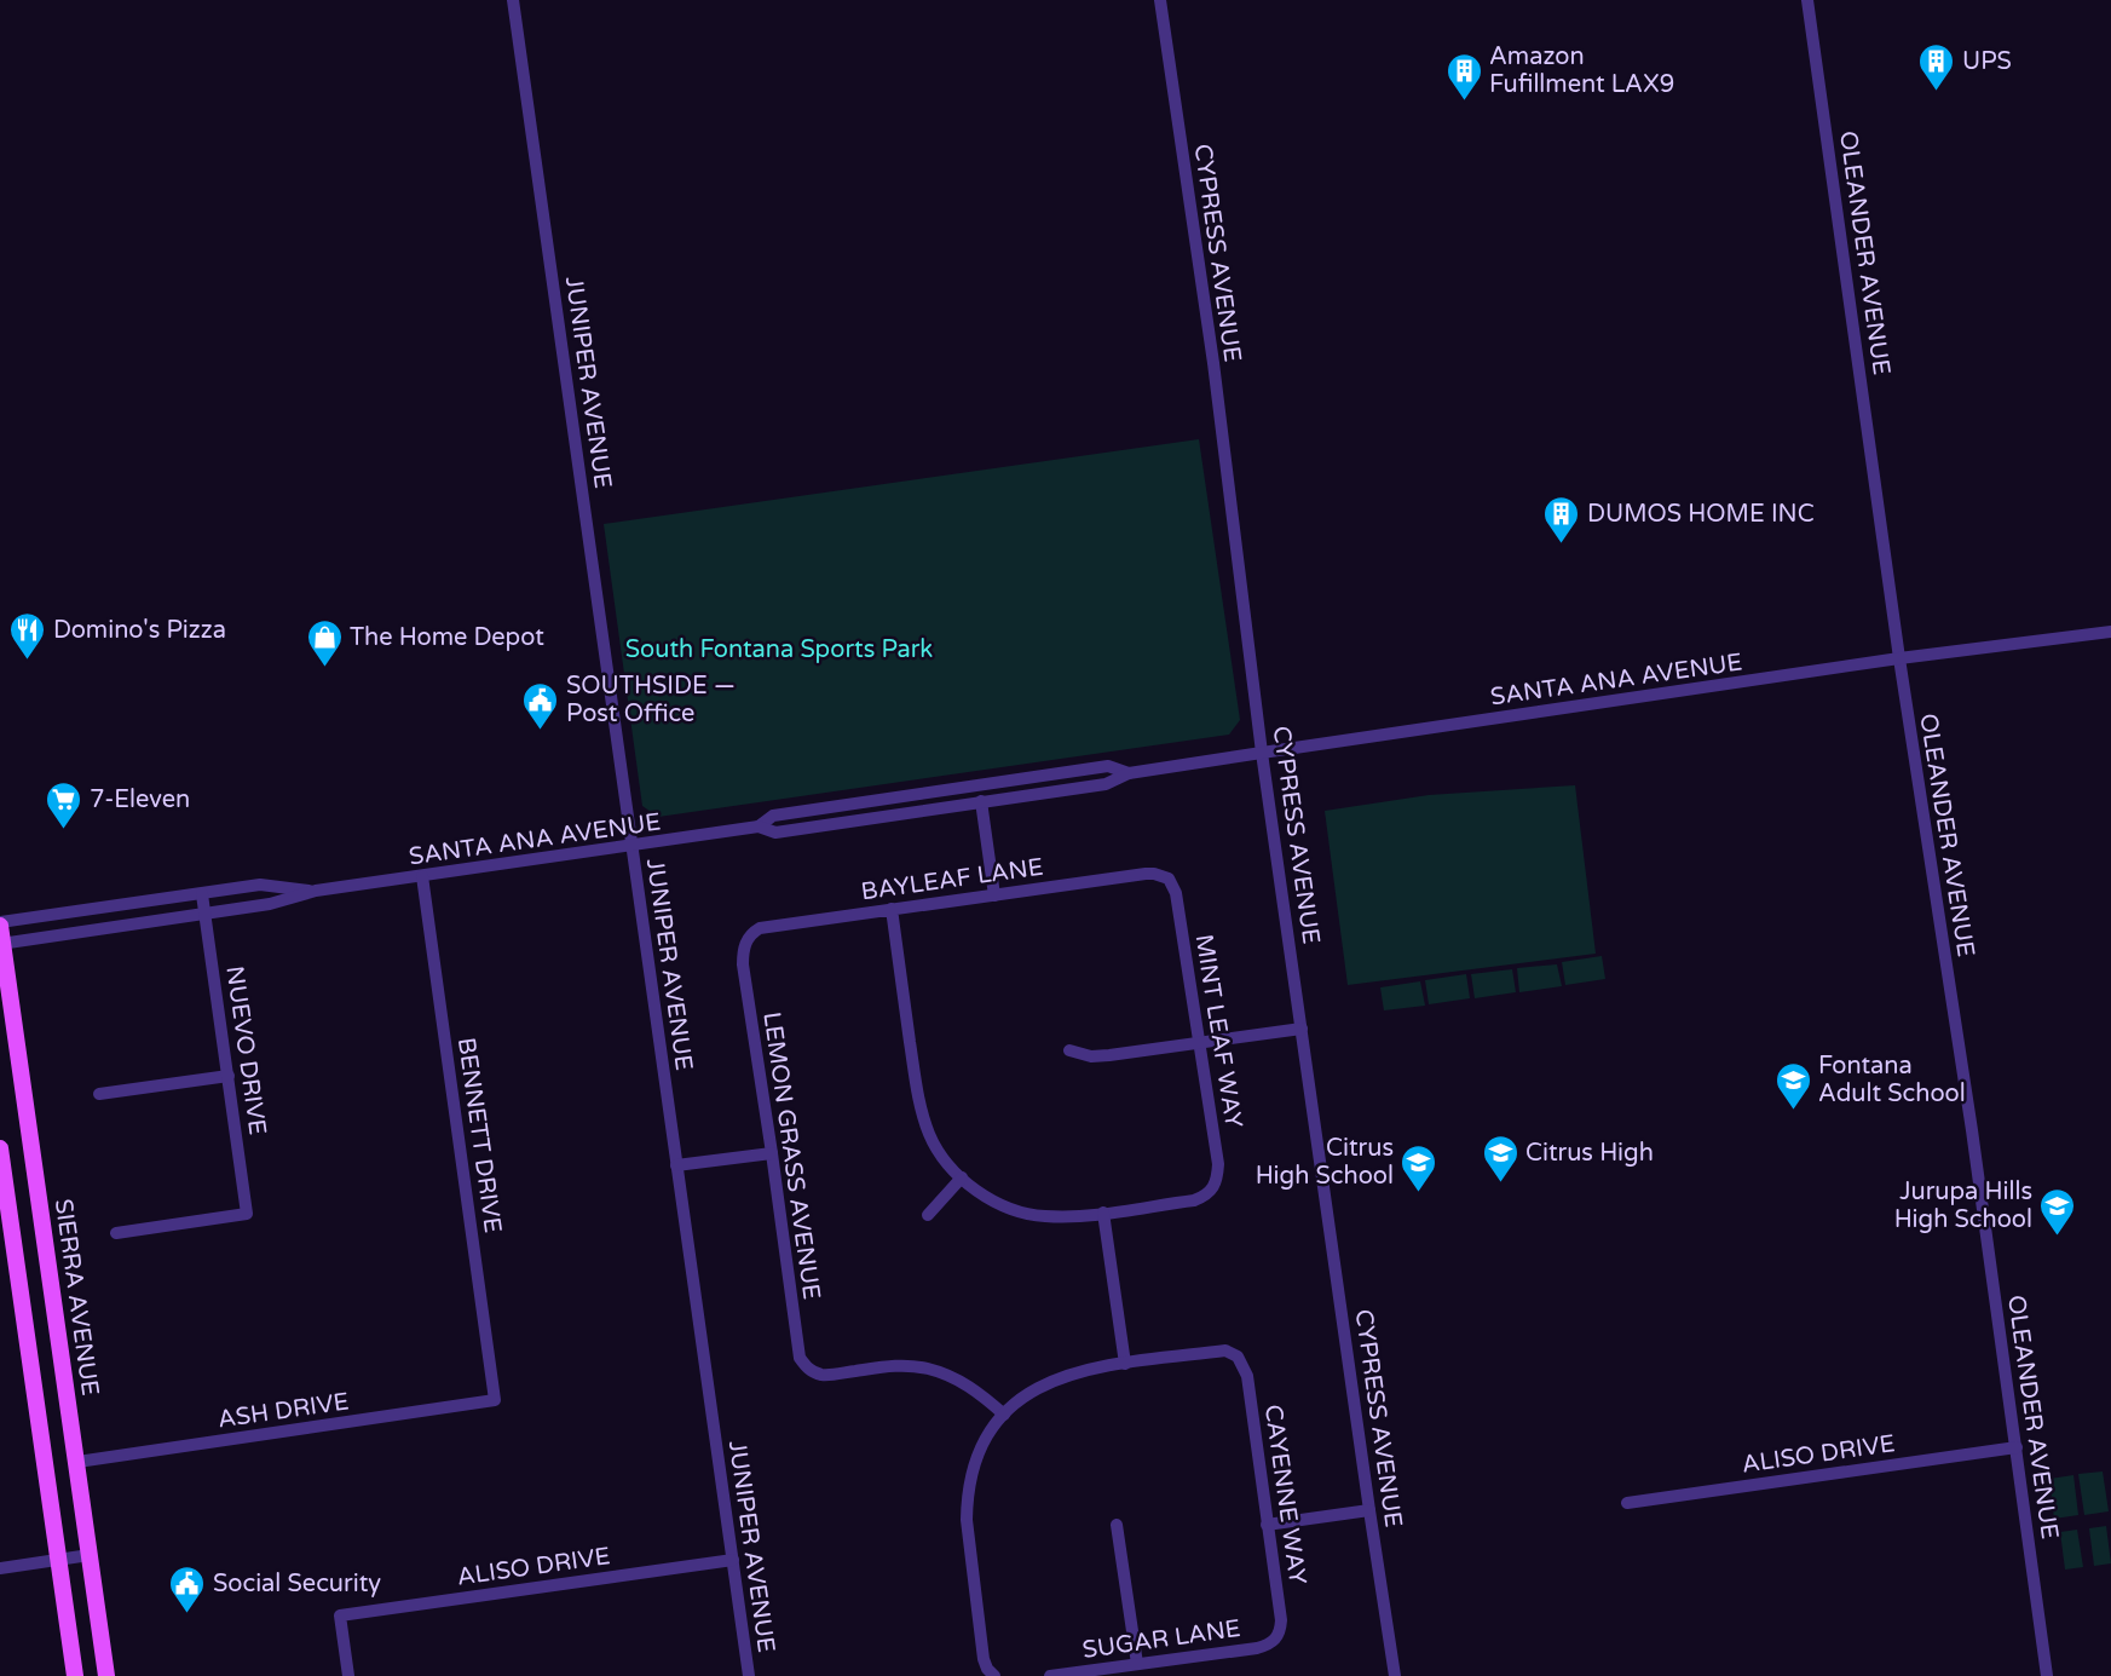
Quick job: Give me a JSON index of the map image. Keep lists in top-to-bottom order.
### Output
{
  "streets": {
    "main road": ["SIERRA AVENUE"],
    "street": [
      "CYPRESS AVENUE",
      "OLEANDER AVENUE",
      "JUNIPER AVENUE",
      "SANTA ANA AVENUE",
      "BAYLEAF LANE",
      "MINT LEAF WAY",
      "NUEVO DRIVE",
      "BENNETT DRIVE",
      "LEMON GRASS AVENUE",
      "ASH DRIVE",
      "ALISO DRIVE",
      "CAYENNE WAY",
      "SUGAR LANE"
    ]
  },
  "crossings": [
    ["CYPRESS AVENUE", "SANTA ANA AVENUE"],
    ["OLEANDER AVENUE", "SANTA ANA AVENUE"],
    ["OLEANDER AVENUE", "ALISO DRIVE"],
    ["JUNIPER AVENUE", "SANTA ANA AVENUE"],
    ["JUNIPER AVENUE", "ALISO DRIVE"],
    ["SANTA ANA AVENUE", "NUEVO DRIVE"],
    ["SANTA ANA AVENUE", "BENNETT DRIVE"],
    ["SANTA ANA AVENUE", "SIERRA AVENUE"],
    ["BAYLEAF LANE", "MINT LEAF WAY"],
    ["BAYLEAF LANE", "LEMON GRASS AVENUE"],
    ["BENNETT DRIVE", "ASH DRIVE"],
    ["SIERRA AVENUE", "ASH DRIVE"],
    ["CAYENNE WAY", "SUGAR LANE"]
  ],
  "parks": ["South Fontana Sports Park"],
  "places": {
    "building": ["UPS", "Amazon Fufillment LAX9", "DUMOS HOME INC"],
    "restaurant": ["Domino's Pizza"],
    "shop": ["The Home Depot"],
    "public building": ["SOUTHSIDE — Post Office", "Social Security"],
    "supermarket": ["7-Eleven"],
    "school or university": [
      "Fontana Adult School",
      "Citrus High",
      "Citrus High School",
      "Jurupa Hills High School"
    ]
  }
}
